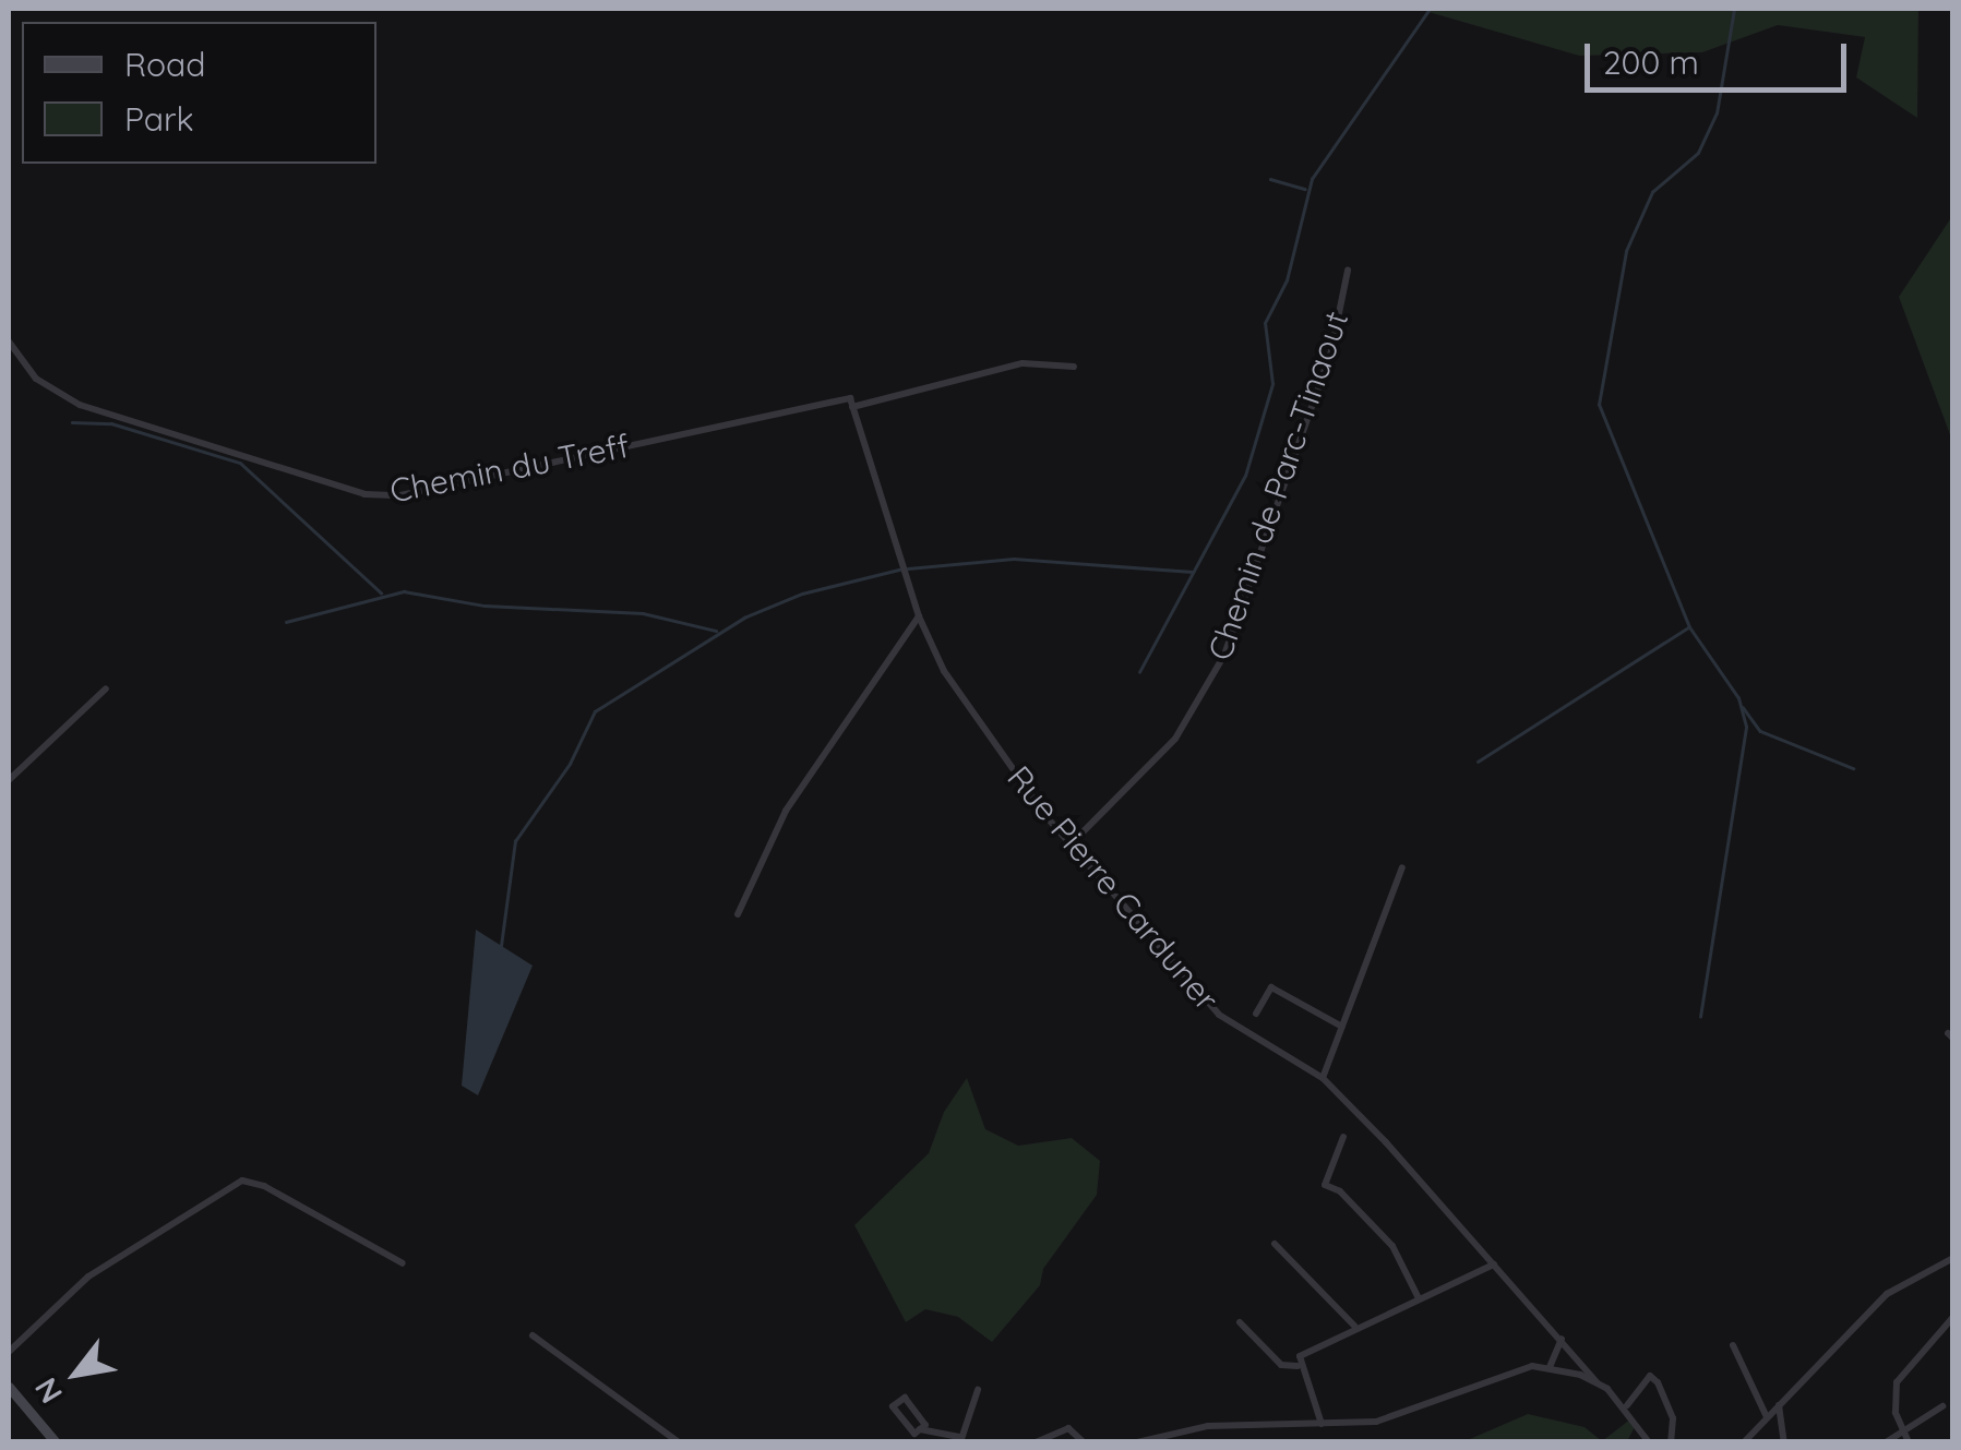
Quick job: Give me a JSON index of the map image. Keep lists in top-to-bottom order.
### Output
{
  "streets": {
    "street": ["Chemin du Treff", "Chemin de Parc-Tinaout", "Rue Pierre Carduner"]
  },
  "crossings": [
    ["Chemin du Treff", "Rue Pierre Carduner"],
    ["Chemin de Parc-Tinaout", "Rue Pierre Carduner"]
  ],
  "legend": ["Road", "Park"],
  "scale_bar": "200 m",
  "north": "bottom left"
}
